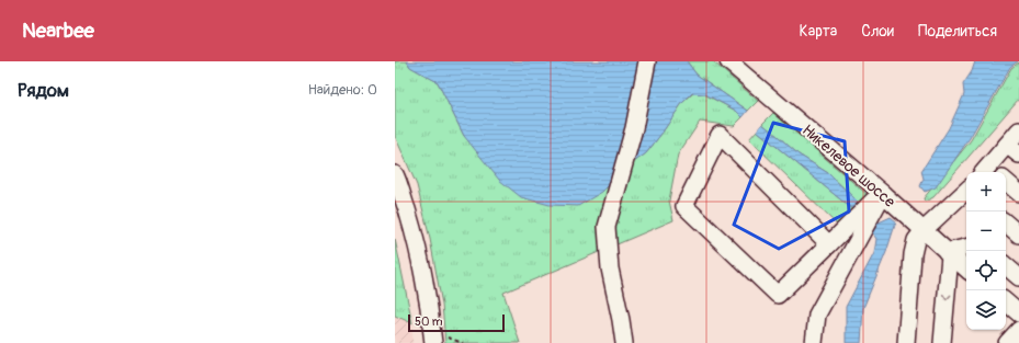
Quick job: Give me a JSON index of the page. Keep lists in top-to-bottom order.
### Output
{
  "streets": {
    "street": ["Никелевое шоссе"]
  },
  "scale_bar": "50 m",
  "page": {
    "header": "Nearbee",
    "nav": ["Карта", "Слои", "Поделиться"],
    "heading": ["Рядом", "Найдено: 0"],
    "map_buttons": ["+", "−"],
    "scale": "50 m"
  }
}
